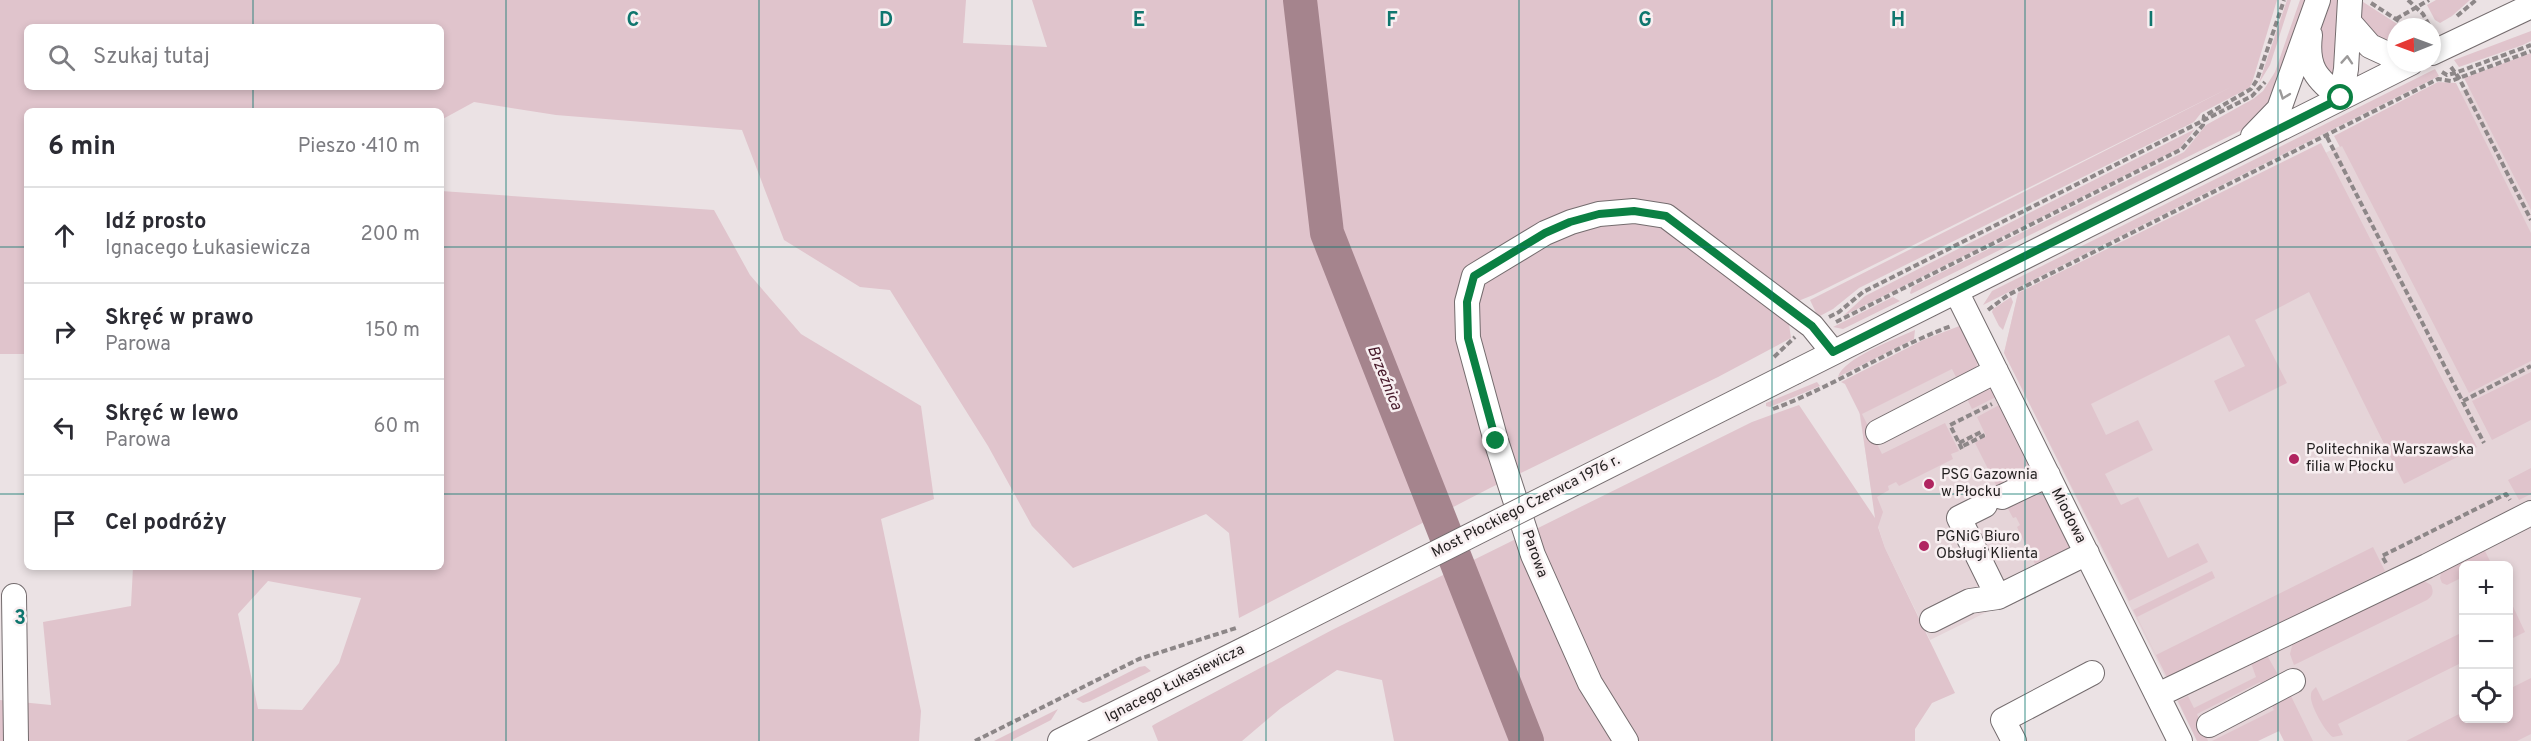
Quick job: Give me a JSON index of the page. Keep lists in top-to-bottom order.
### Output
{
  "streets": {
    "street": [
      "Most Płockiego Czerwca 1976 r.",
      "Miodowa",
      "Parowa",
      "Ignacego Łukasiewicza"
    ]
  },
  "crossings": [
    ["Most Płockiego Czerwca 1976 r.", "Parowa"],
    ["Most Płockiego Czerwca 1976 r.", "Ignacego Łukasiewicza"]
  ],
  "water": ["Brzeźnica"],
  "places": ["Politechnika Warszawska filia w Płocku", "PSG Gazownia w Płocku", "PGNiG Biuro Obsługi Klienta"],
  "north": "left",
  "page": {
    "search": "Szukaj tutaj",
    "heading": ["6 min", "Pieszo · 410 m"],
    "list": [
      ["Idź prosto", "Ignacego Łukasiewicza", "200 m"],
      ["Skręć w prawo", "Parowa", "150 m"],
      ["Skręć w lewo", "Parowa", "60 m"],
      "Cel podróży"
    ],
    "map_buttons": ["+", "−"]
  },
  "grid": {
    "columns": [
      "C",
      "D",
      "E",
      "F",
      "G",
      "H",
      "I"
    ],
    "rows": ["3"]
  }
}
